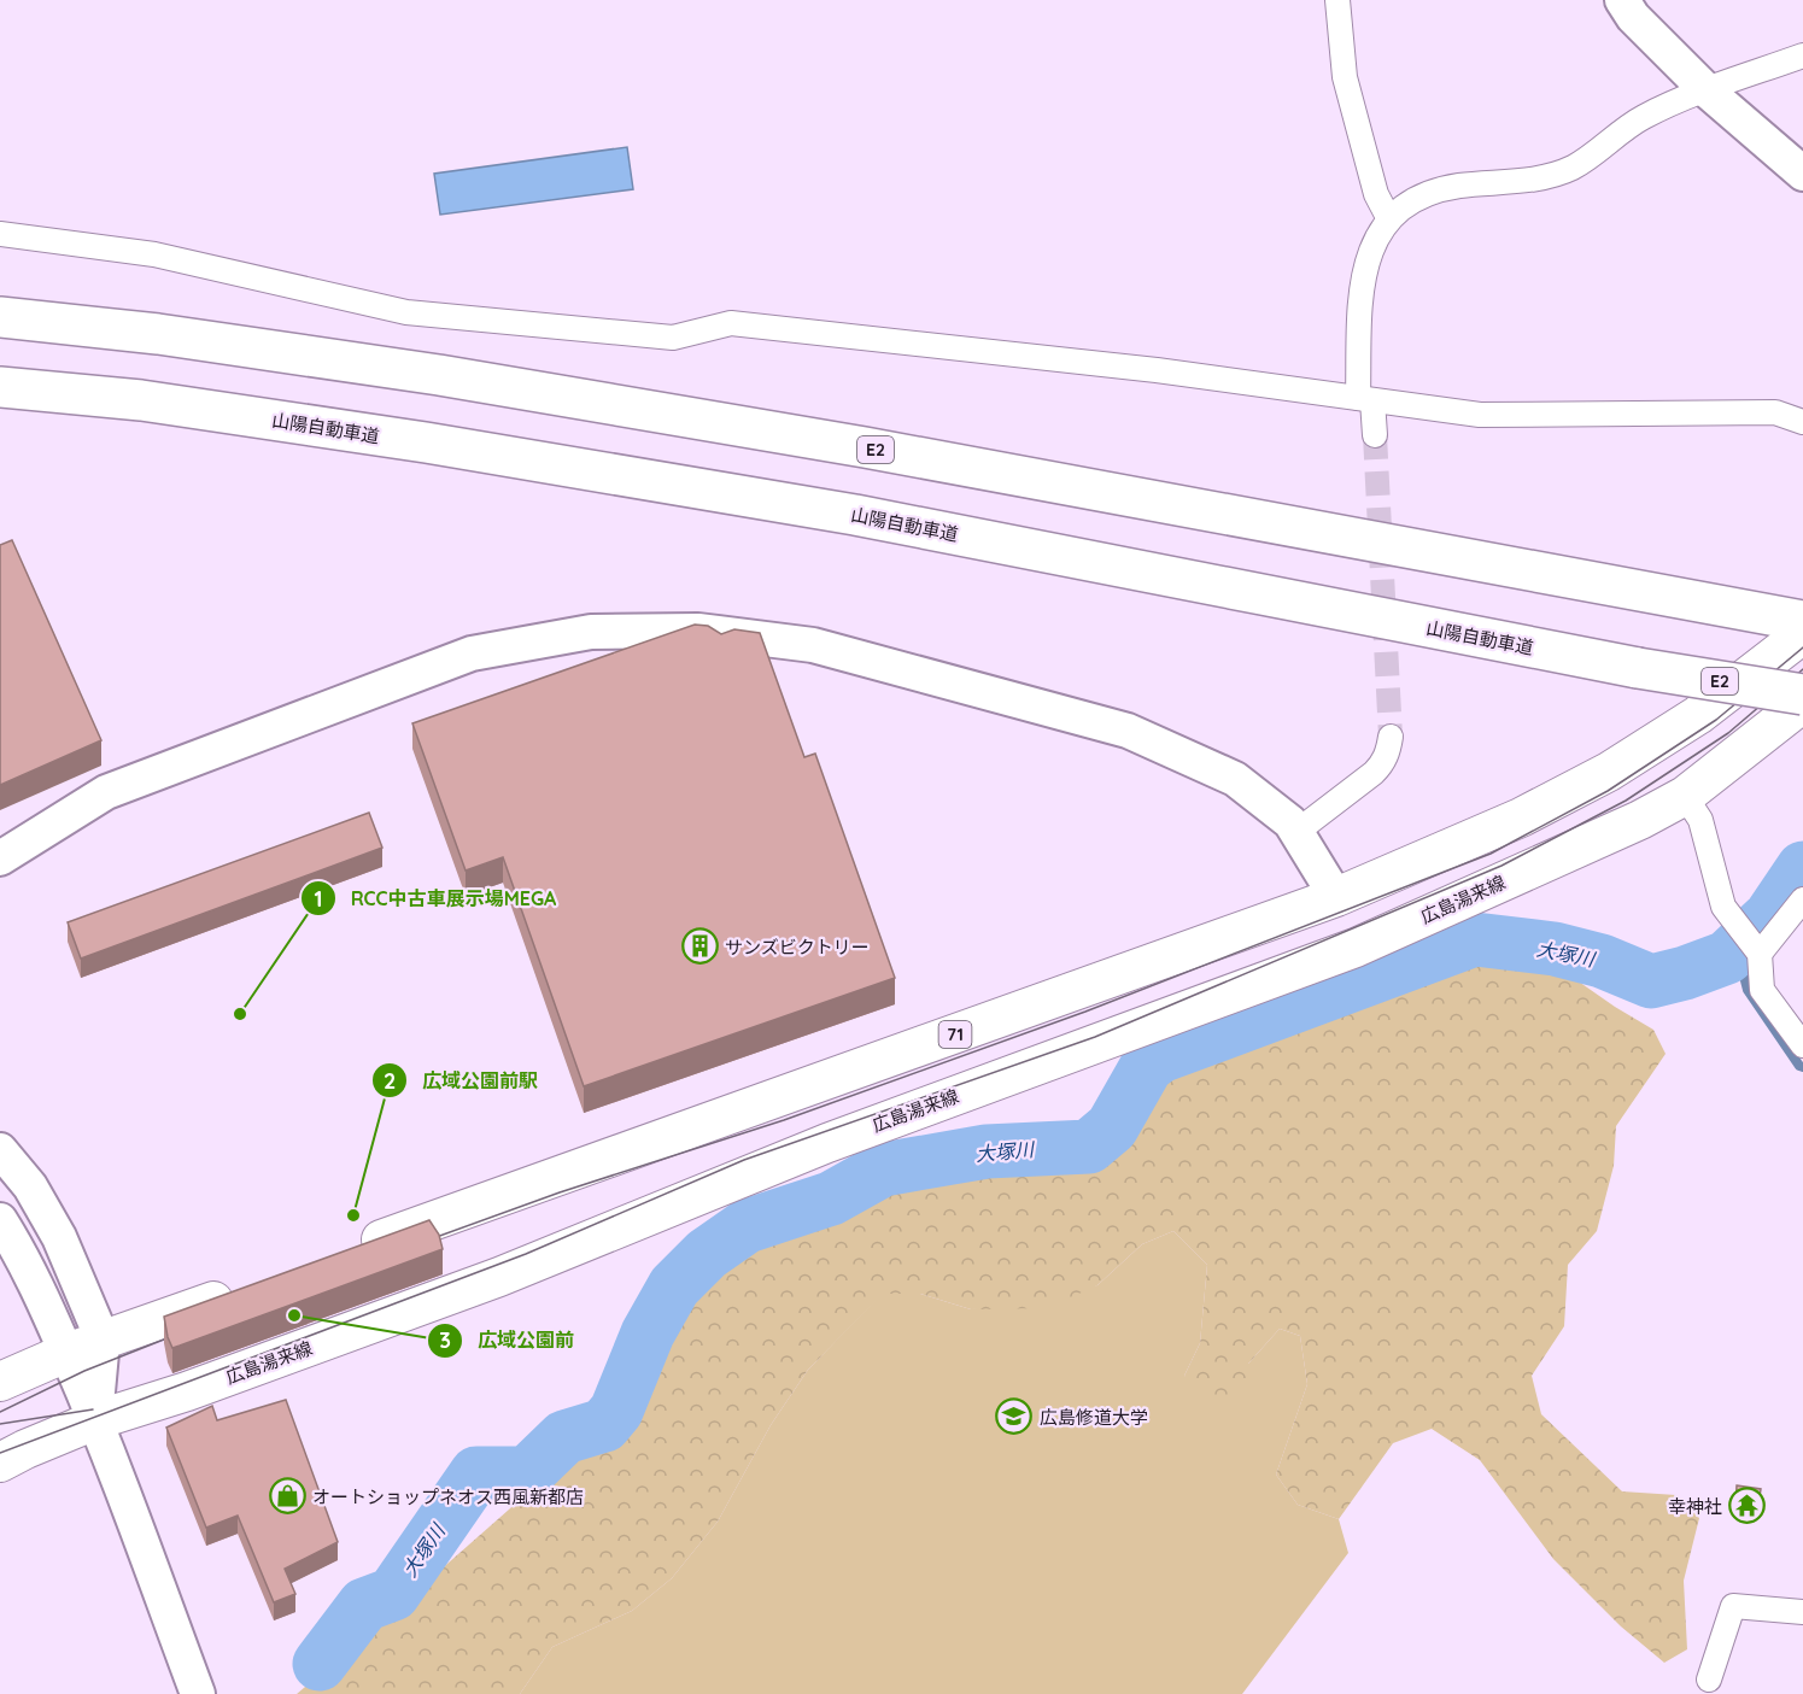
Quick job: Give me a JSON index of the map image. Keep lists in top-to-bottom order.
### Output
{
  "streets": {
    "highway": ["山陽自動車道", "E2"],
    "main road": ["広島湯来線", "71"]
  },
  "water": ["大塚川"],
  "places": {
    "building": ["サンズビクトリー"],
    "other": ["RCC中古車展示場MEGA", "広域公園前駅", "広域公園前"],
    "school or university": ["広島修道大学"],
    "shop": ["オートショップネオス西風新都店"],
    "temple": ["幸神社"]
  }
}
